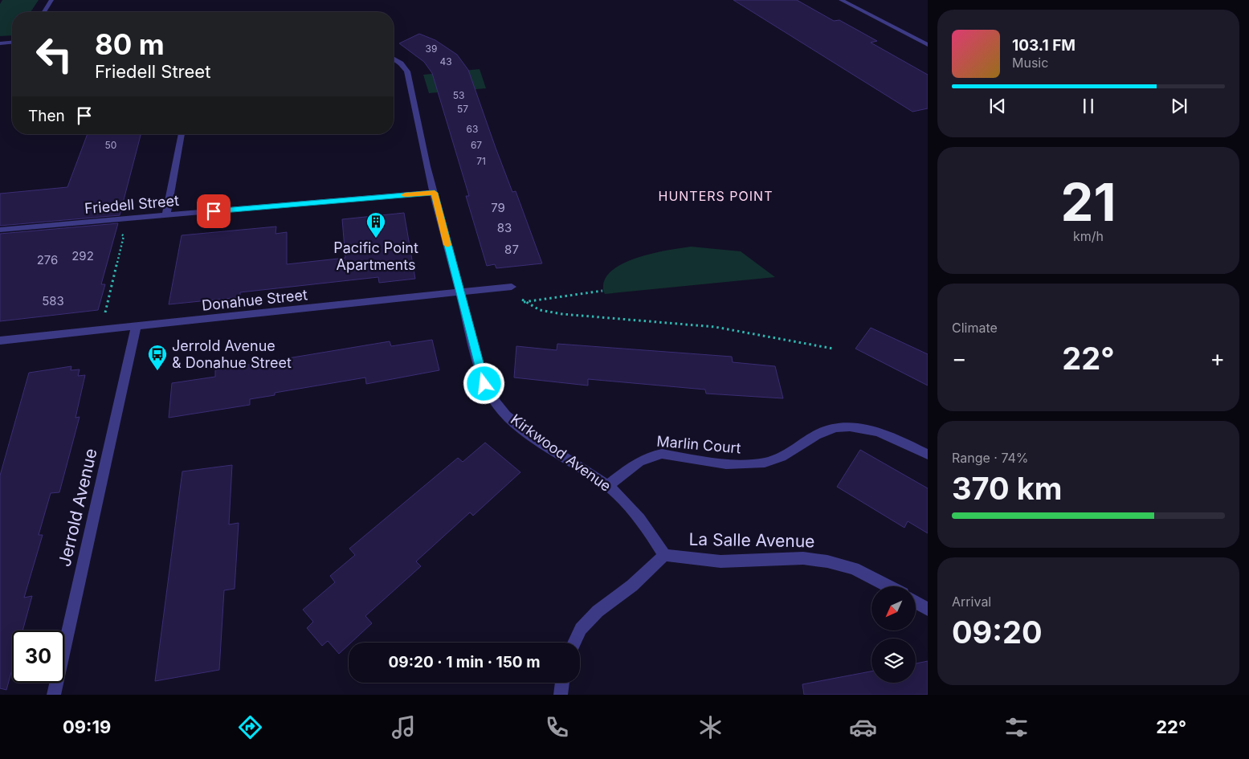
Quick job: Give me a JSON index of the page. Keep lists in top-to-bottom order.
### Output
{
  "streets": {
    "street": [
      "Friedell Street",
      "Donahue Street",
      "Marlin Court",
      "Kirkwood Avenue",
      "Jerrold Avenue",
      "La Salle Avenue"
    ]
  },
  "crossings": [
    ["Friedell Street", "Kirkwood Avenue"],
    ["Donahue Street", "Kirkwood Avenue"],
    ["Donahue Street", "Jerrold Avenue"],
    ["Marlin Court", "Kirkwood Avenue"],
    ["Kirkwood Avenue", "La Salle Avenue"]
  ],
  "districts": ["HUNTERS POINT"],
  "places": {
    "building": ["Pacific Point Apartments"],
    "bus stop": ["Jerrold Avenue & Donahue Street"]
  },
  "house_numbers": [
    "39",
    "43",
    "53",
    "57",
    "63",
    "50",
    "67",
    "71",
    "79",
    "83",
    "87",
    "292",
    "276",
    "583"
  ],
  "north": "bottom left",
  "page": {
    "turn": ["80 m", "Friedell Street"],
    "song": ["103.1 FM", "Music"],
    "then": "Then",
    "tile": [
      ["21", "km/h"],
      "Climate",
      ["Range · 74%", "370 km"],
      ["Arrival", "09:20"]
    ],
    "heat": ["−", "22°", "+"],
    "limit": "30",
    "trip": "09:20 · 1 min · 150 m",
    "tabs": ["09:19", "22°"]
  }
}
